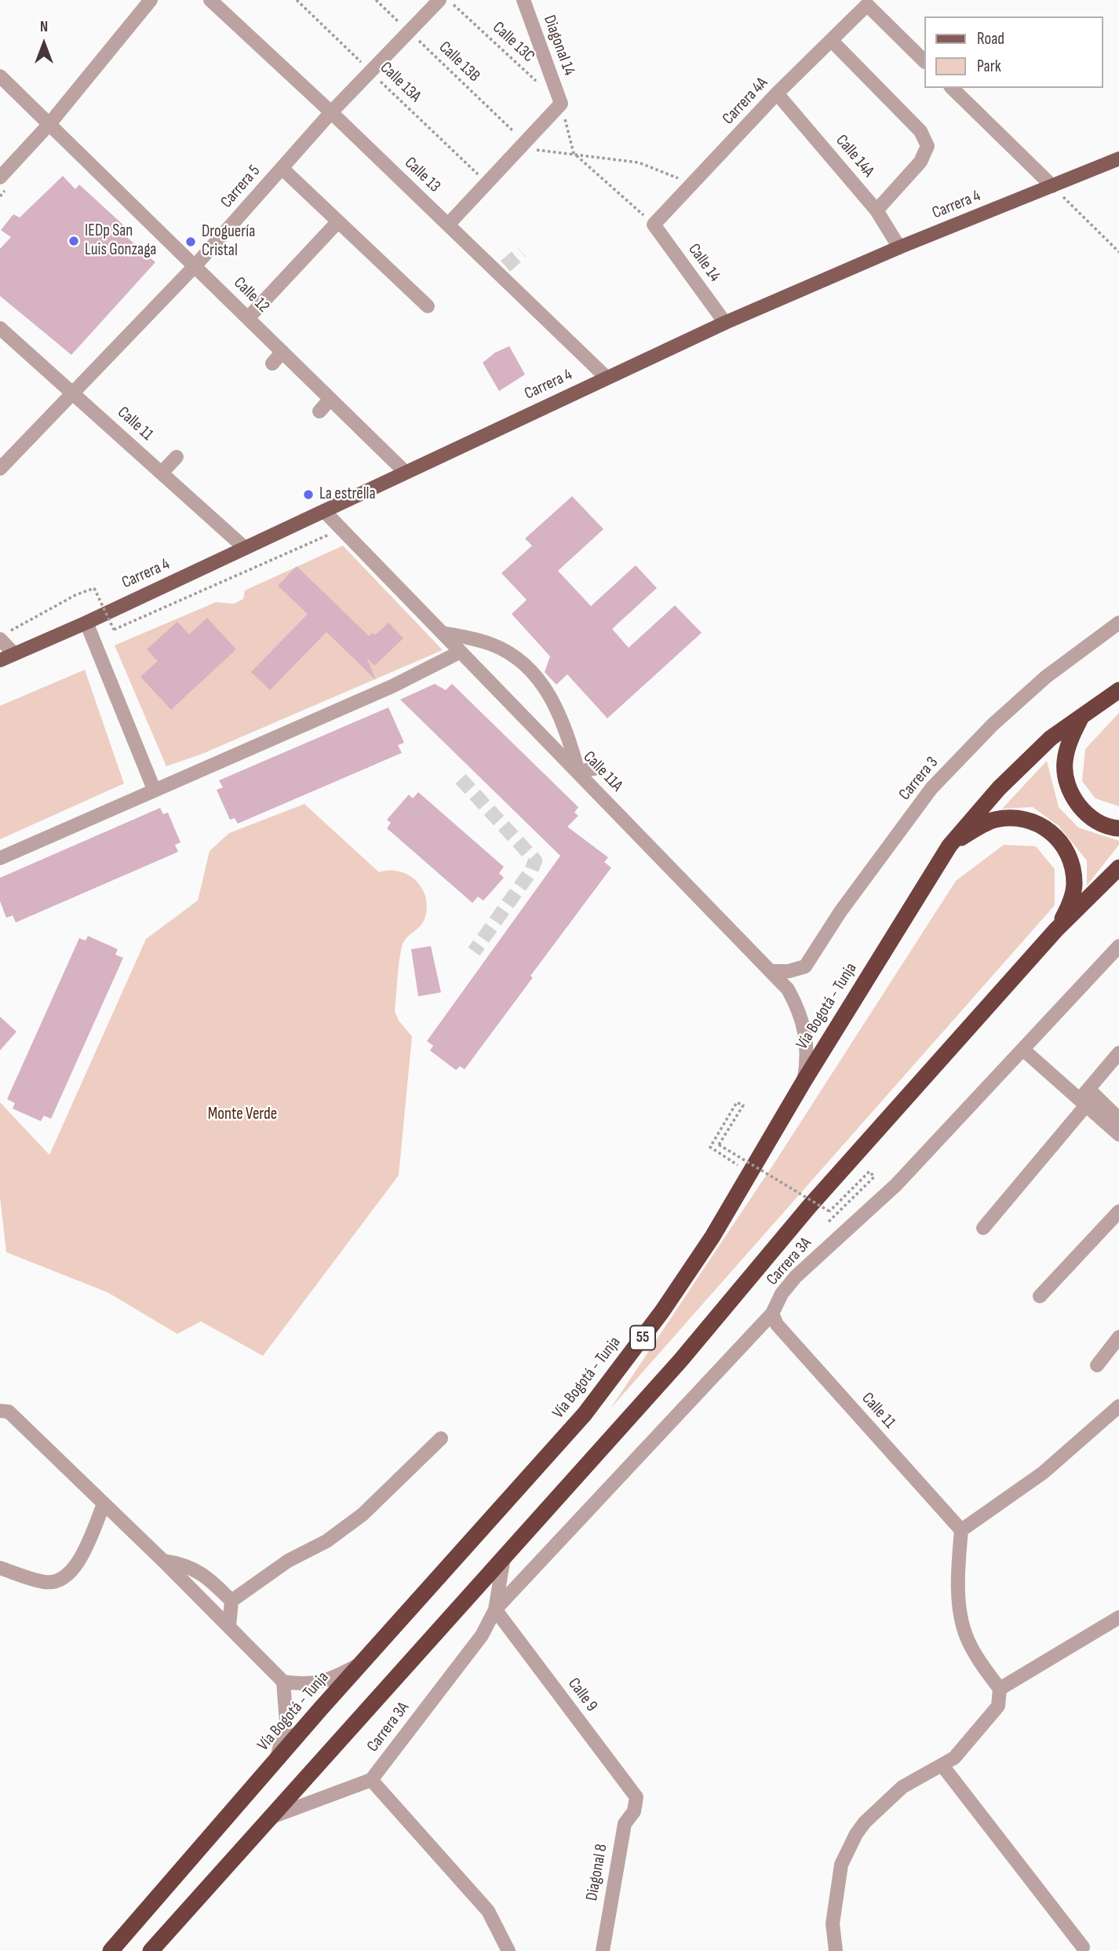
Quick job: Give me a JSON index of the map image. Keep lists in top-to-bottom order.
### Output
{
  "streets": {
    "highway": ["Vía Bogotá - Tunja", "55"],
    "main road": ["Carrera 4"],
    "street": [
      "Diagonal 14",
      "Carrera 4A",
      "Calle 14A",
      "Calle 13",
      "Carrera 5",
      "Calle 14",
      "Calle 12",
      "Calle 11",
      "Calle 11A",
      "Carrera 3",
      "Carrera 3A",
      "Calle 9",
      "Diagonal 8"
    ],
    "path": ["Calle 13C", "Calle 13B", "Calle 13A"]
  },
  "crossings": [
    ["Calle 13B", "Carrera 5"],
    ["Calle 13A", "Carrera 5"],
    ["Carrera 4A", "Calle 14A"],
    ["Carrera 4A", "Calle 14"],
    ["Calle 14A", "Carrera 4"],
    ["Calle 13", "Carrera 5"],
    ["Calle 13", "Carrera 4"],
    ["Carrera 5", "Calle 12"],
    ["Carrera 5", "Calle 11"],
    ["Carrera 4", "Calle 14"],
    ["Carrera 4", "Calle 12"],
    ["Carrera 4", "Calle 11"],
    ["Carrera 4", "Calle 11A"],
    ["Calle 11", "Carrera 3A"],
    ["Calle 11A", "Carrera 3"],
    ["Calle 11A", "Vía Bogotá - Tunja"],
    ["Carrera 3A", "Calle 9"],
    ["Calle 9", "Diagonal 8"]
  ],
  "parks": ["Monte Verde"],
  "places": ["IEDp San Luis Gonzaga", "Droguería Cristal", "La estrella"],
  "legend": ["Road", "Park"],
  "north": "top"
}
